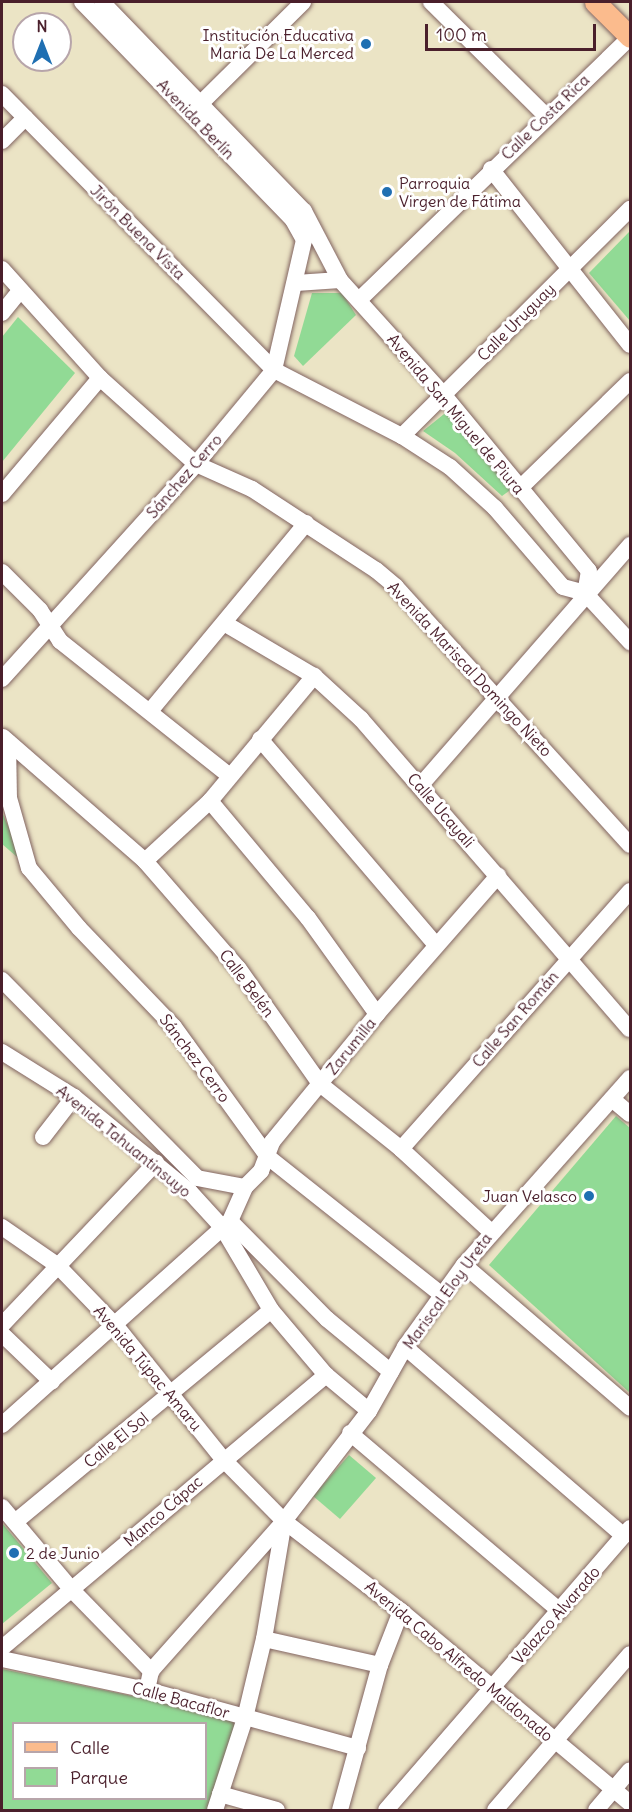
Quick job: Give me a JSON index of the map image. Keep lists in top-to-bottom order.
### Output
{
  "streets": {
    "street": [
      "Calle Costa Rica",
      "Avenida Berlín",
      "Jirón Buena Vista",
      "Calle Uruguay",
      "Avenida San Miguel de Piura",
      "Sánchez Cerro",
      "Avenida Mariscal Domingo Nieto",
      "Calle Ucayali",
      "Calle Belén",
      "Calle San Román",
      "Zarumilla",
      "Avenida Tahuantinsuyo",
      "Mariscal Eloy Ureta",
      "Avenida Túpac Amaru",
      "Calle El Sol",
      "Manco Cápac",
      "Velazco Alvarado",
      "Avenida Cabo Alfredo Maldonado",
      "Calle Bacaflor"
    ]
  },
  "crossings": [
    ["Calle Costa Rica", "Avenida San Miguel de Piura"],
    ["Avenida Berlín", "Avenida San Miguel de Piura"],
    ["Avenida Berlín", "Sánchez Cerro"],
    ["Jirón Buena Vista", "Avenida San Miguel de Piura"],
    ["Jirón Buena Vista", "Sánchez Cerro"],
    ["Calle Uruguay", "Avenida San Miguel de Piura"],
    ["Avenida San Miguel de Piura", "Sánchez Cerro"],
    ["Sánchez Cerro", "Avenida Mariscal Domingo Nieto"],
    ["Sánchez Cerro", "Calle Belén"],
    ["Sánchez Cerro", "Zarumilla"],
    ["Sánchez Cerro", "Mariscal Eloy Ureta"],
    ["Calle Ucayali", "Calle San Román"],
    ["Calle Ucayali", "Zarumilla"],
    ["Calle Belén", "Calle San Román"],
    ["Calle Belén", "Zarumilla"],
    ["Calle Belén", "Mariscal Eloy Ureta"],
    ["Zarumilla", "Avenida Tahuantinsuyo"],
    ["Avenida Tahuantinsuyo", "Mariscal Eloy Ureta"],
    ["Avenida Tahuantinsuyo", "Calle El Sol"],
    ["Avenida Tahuantinsuyo", "Manco Cápac"],
    ["Mariscal Eloy Ureta", "Avenida Túpac Amaru"],
    ["Mariscal Eloy Ureta", "Avenida Cabo Alfredo Maldonado"],
    ["Avenida Túpac Amaru", "Calle El Sol"],
    ["Avenida Túpac Amaru", "Manco Cápac"],
    ["Avenida Túpac Amaru", "Avenida Cabo Alfredo Maldonado"],
    ["Velazco Alvarado", "Avenida Cabo Alfredo Maldonado"]
  ],
  "places": [
    "Institución Educativa Maria De La Merced",
    "Parroquia Virgen de Fátima",
    "Juan Velasco",
    "2 de Junio"
  ],
  "legend": ["Calle", "Parque"],
  "scale_bar": "100 m",
  "north": "top"
}
